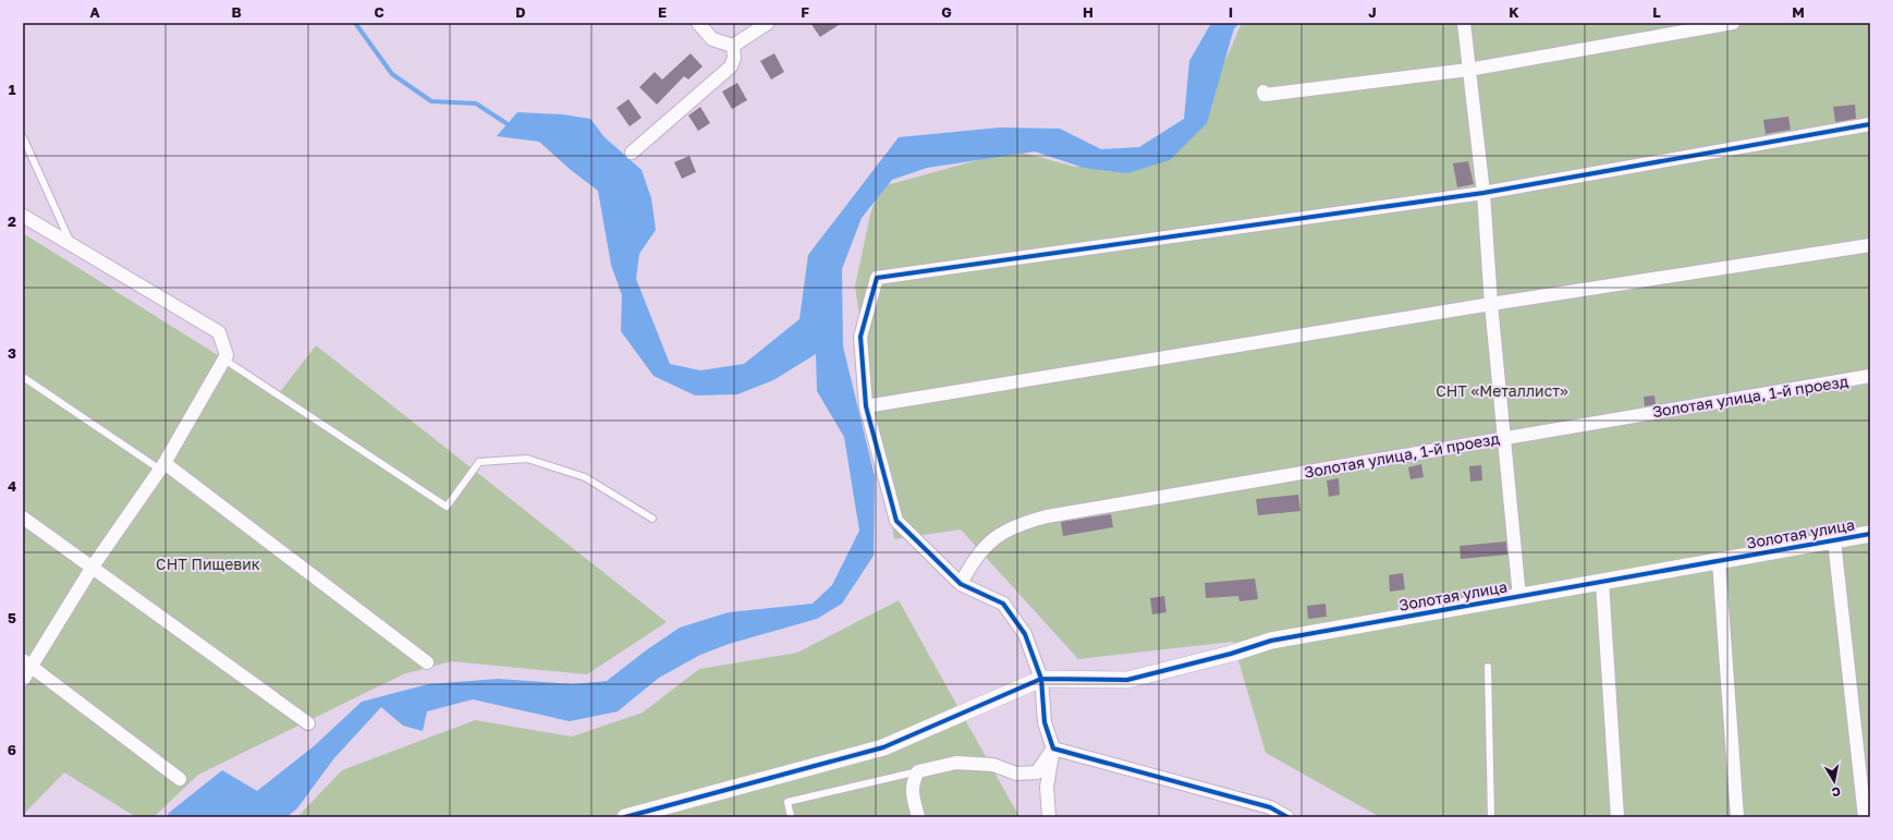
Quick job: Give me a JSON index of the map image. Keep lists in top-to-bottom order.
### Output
{
  "streets": {
    "street": ["Золотая улица, 1-й проезд", "Золотая улица"]
  },
  "parks": ["СНТ «Металлист»", "СНТ Пищевик"],
  "north": "bottom",
  "grid": {
    "columns": [
      "A",
      "B",
      "C",
      "D",
      "E",
      "F",
      "G",
      "H",
      "I",
      "J",
      "K",
      "L",
      "M"
    ],
    "rows": [
      "1",
      "2",
      "3",
      "4",
      "5",
      "6"
    ]
  }
}
